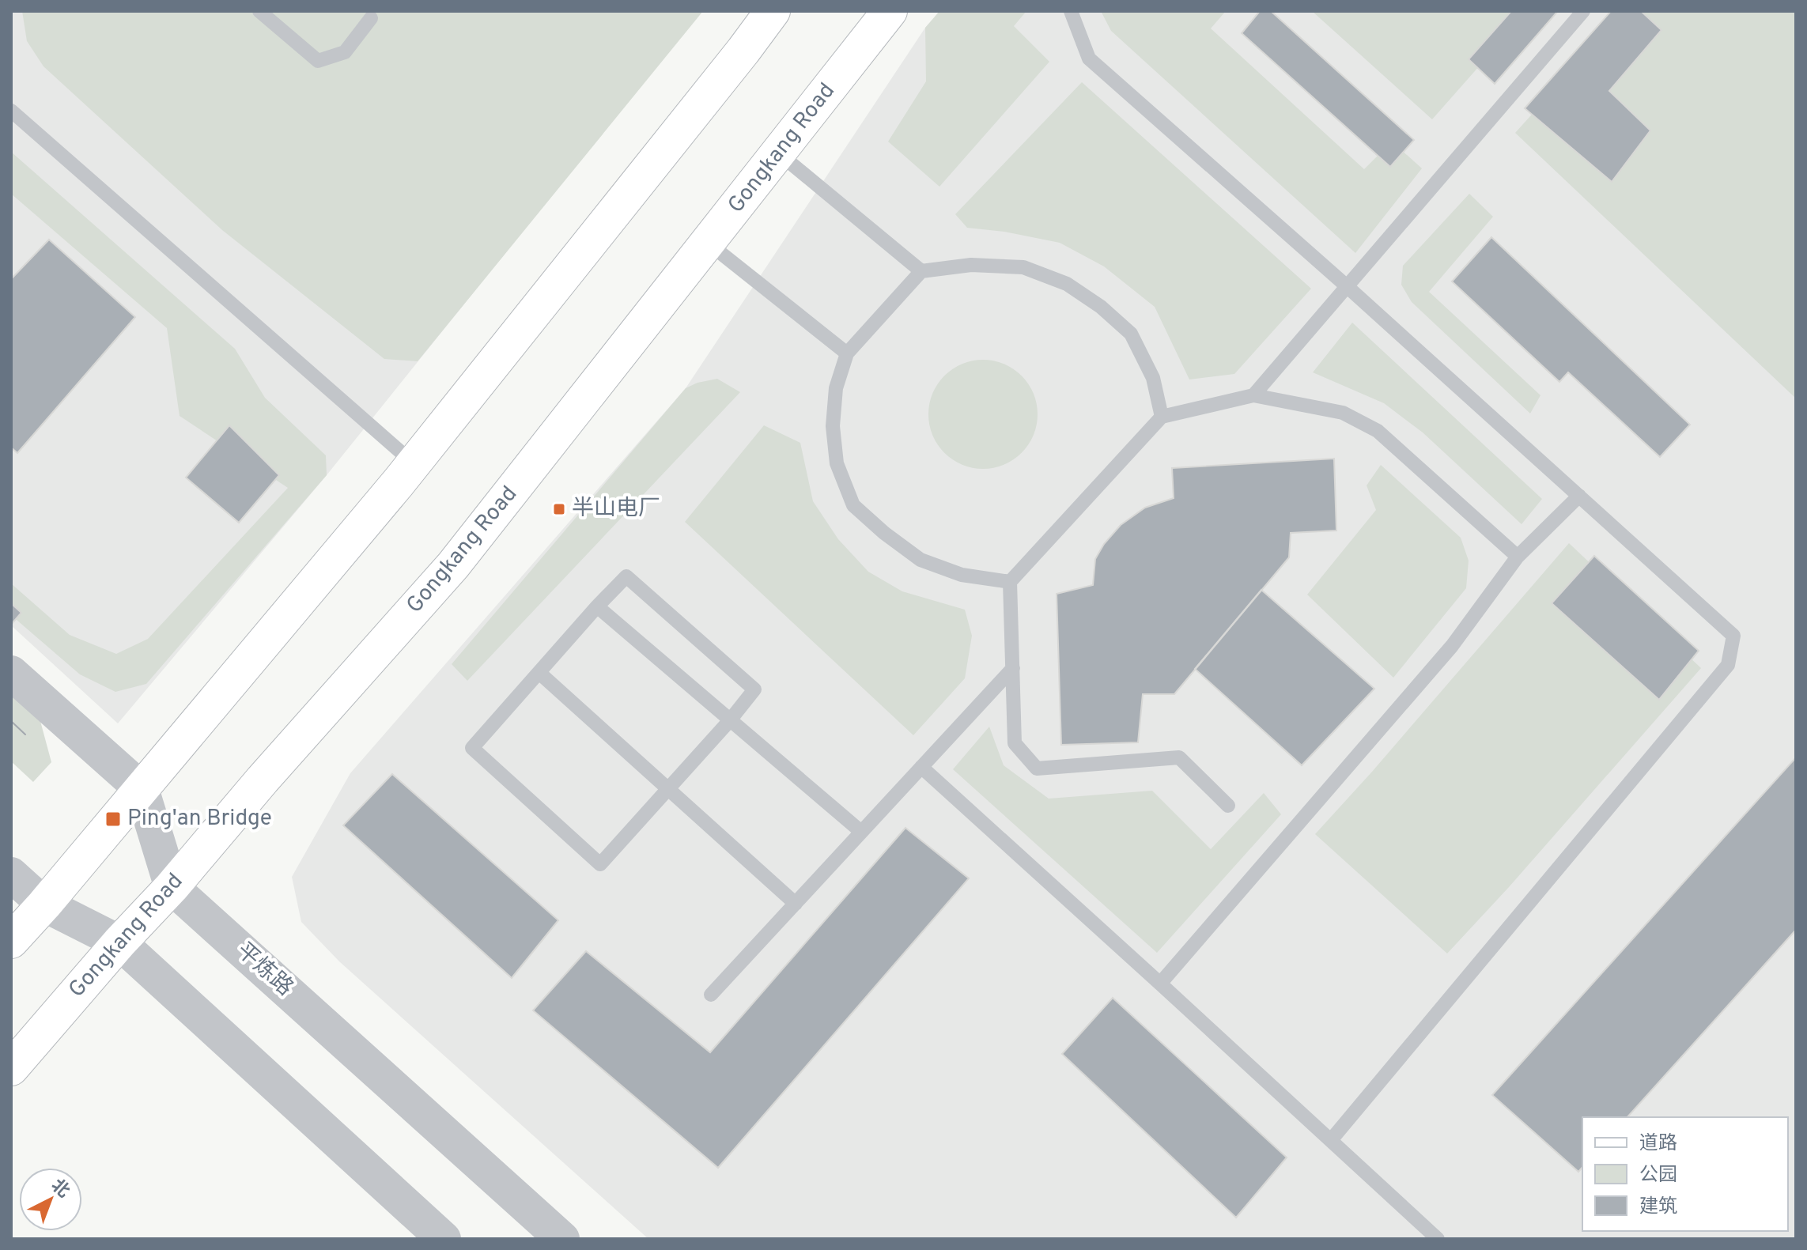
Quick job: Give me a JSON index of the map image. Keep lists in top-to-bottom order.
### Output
{
  "streets": {
    "main road": ["Gongkang Road"],
    "street": ["平炼路"]
  },
  "crossings": [
    ["Gongkang Road", "平炼路"]
  ],
  "places": {
    "transit": ["半山电厂", "Ping'an Bridge"]
  },
  "legend": ["道路", "公园", "建筑"],
  "north": "top right"
}
